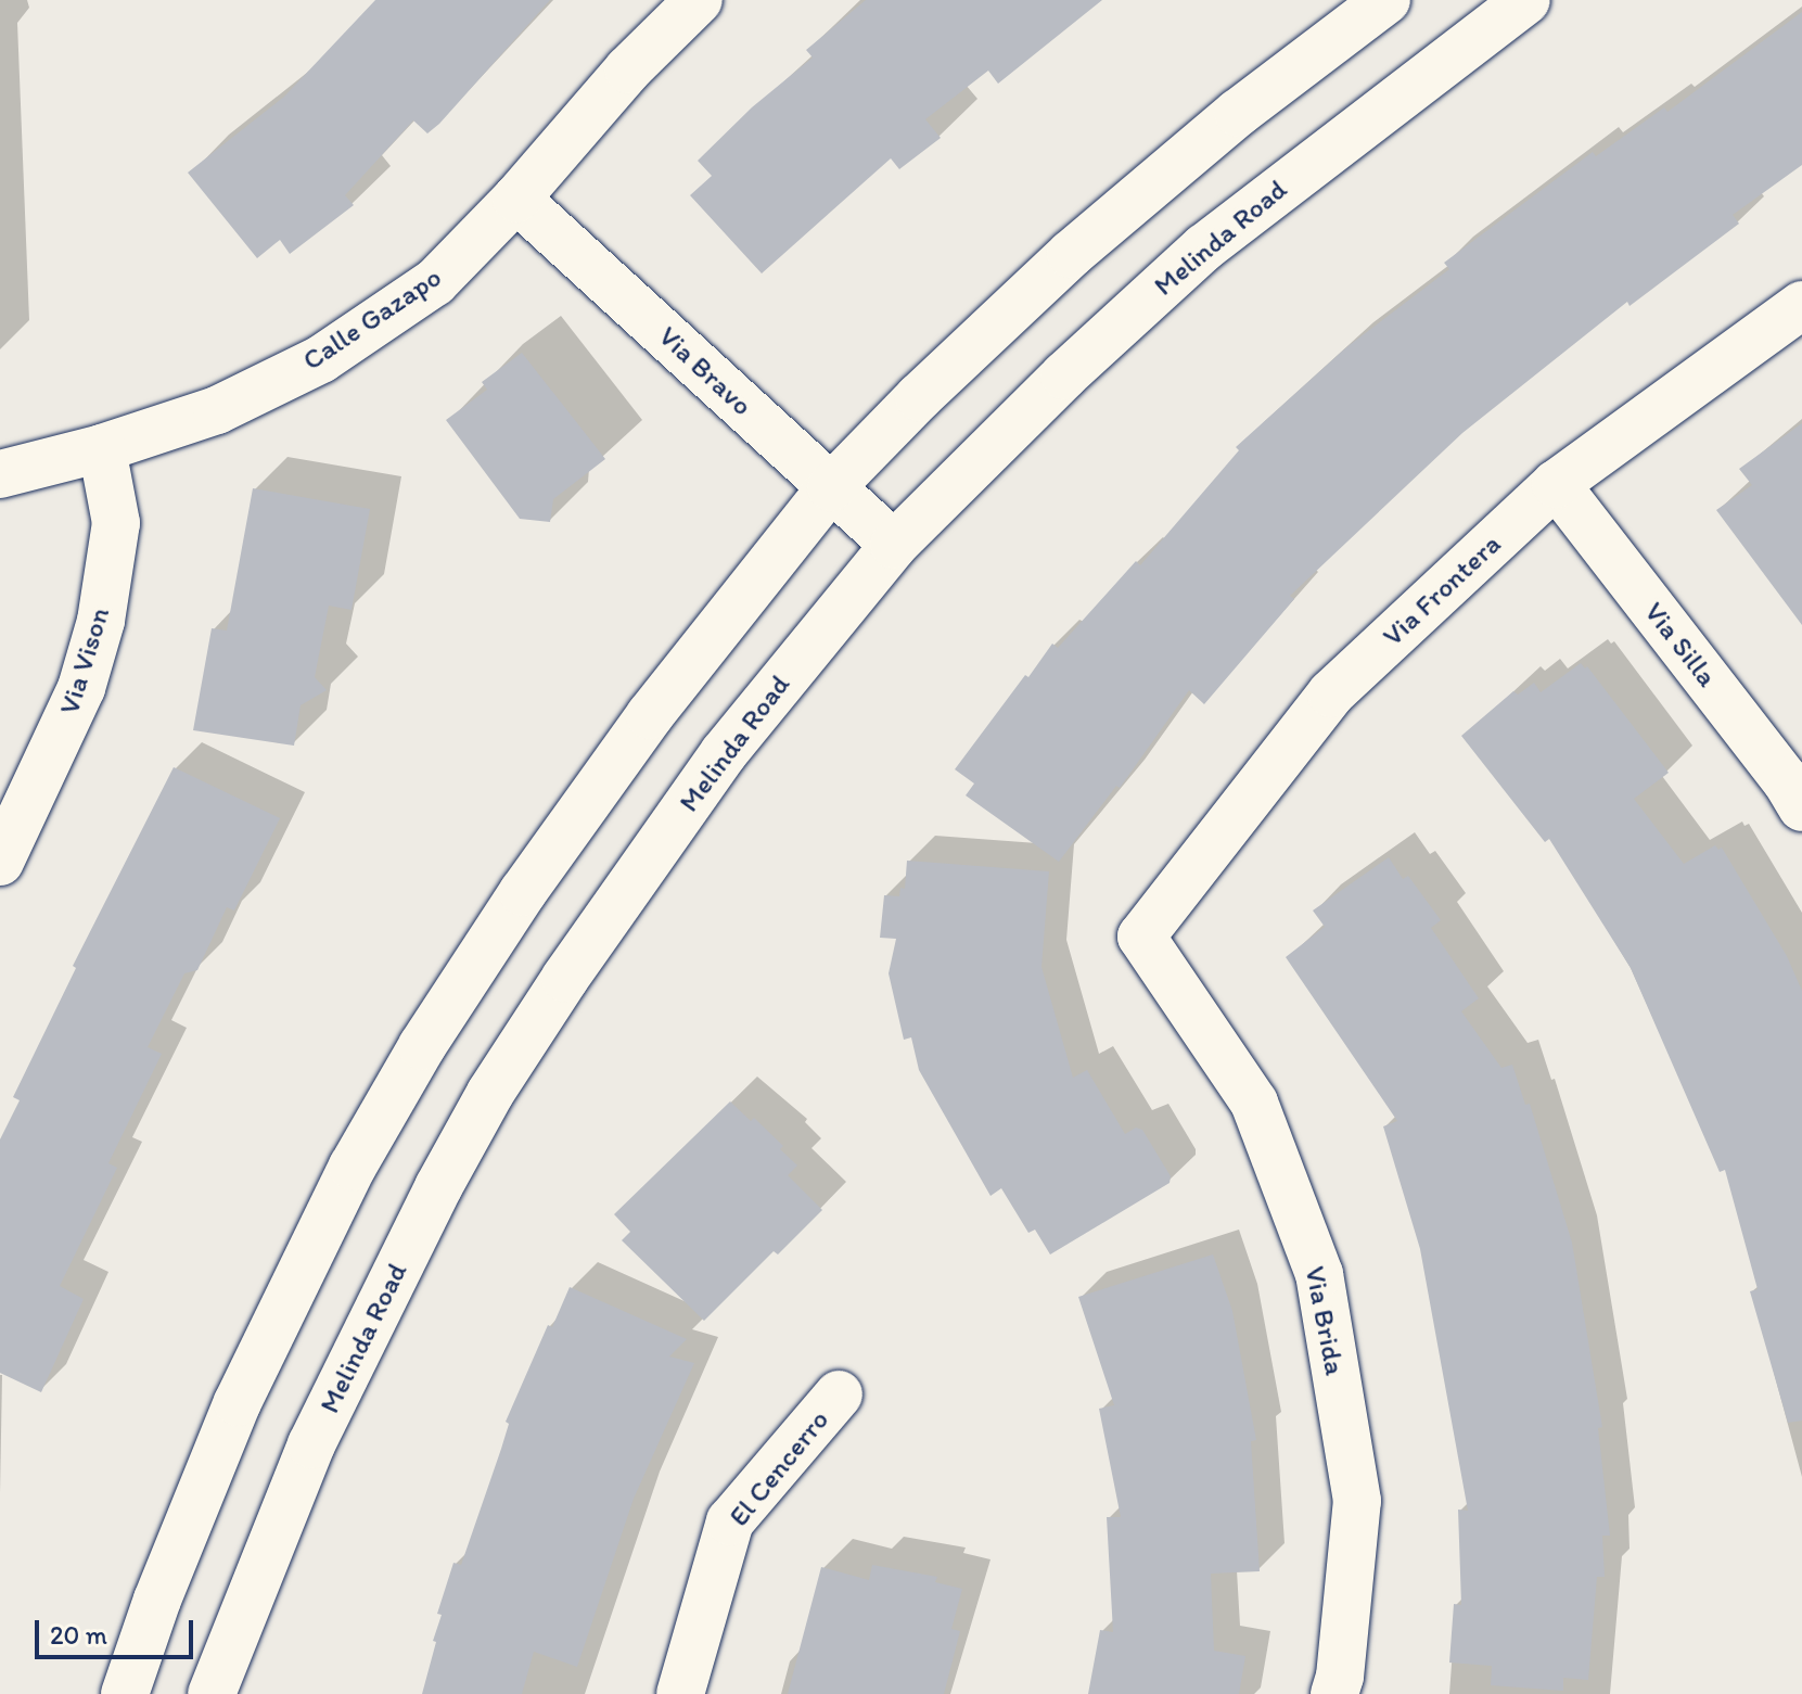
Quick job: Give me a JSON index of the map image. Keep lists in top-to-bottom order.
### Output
{
  "streets": {
    "street": [
      "Melinda Road",
      "Calle Gazapo",
      "Via Bravo",
      "Via Frontera",
      "Via Silla",
      "Via Vison",
      "Via Brida",
      "El Cencerro"
    ]
  },
  "crossings": [
    ["Melinda Road", "Via Bravo"],
    ["Calle Gazapo", "Via Bravo"],
    ["Calle Gazapo", "Via Vison"],
    ["Via Frontera", "Via Silla"],
    ["Via Frontera", "Via Brida"]
  ],
  "scale_bar": "20 m"
}
